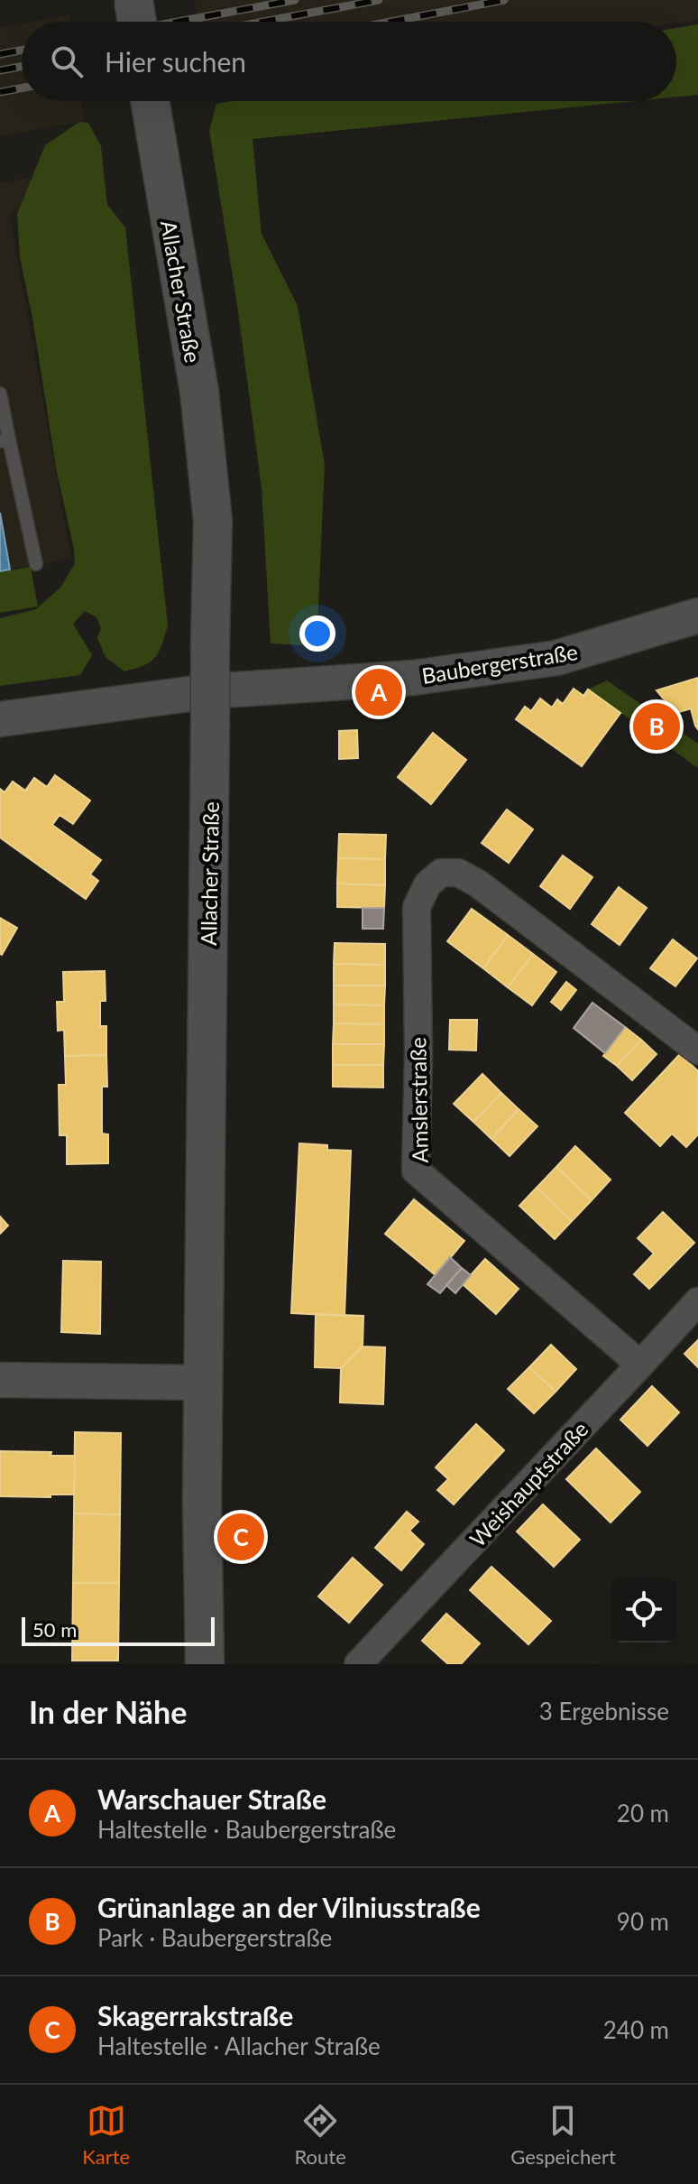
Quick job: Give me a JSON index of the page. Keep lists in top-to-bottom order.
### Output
{
  "streets": {
    "main road": ["Allacher Straße"],
    "street": ["Baubergerstraße", "Amslerstraße", "Weishauptstraße"]
  },
  "crossings": [
    ["Allacher Straße", "Baubergerstraße"],
    ["Amslerstraße", "Weishauptstraße"]
  ],
  "scale_bar": "50 m",
  "page": {
    "search": "Hier suchen",
    "pins": ["A", "B", "C"],
    "scale": "50 m",
    "heading": ["In der Nähe", "3 Ergebnisse"],
    "list": [
      {
        "mark": "A",
        "name": "Warschauer Straße",
        "note": "Haltestelle · Baubergerstraße",
        "value": "20 m"
      },
      {
        "mark": "B",
        "name": "Grünanlage an der Vilniusstraße",
        "note": "Park · Baubergerstraße",
        "value": "90 m"
      },
      {
        "mark": "C",
        "name": "Skagerrakstraße",
        "note": "Haltestelle · Allacher Straße",
        "value": "240 m"
      }
    ],
    "nav": ["Karte", "Route", "Gespeichert"]
  }
}
